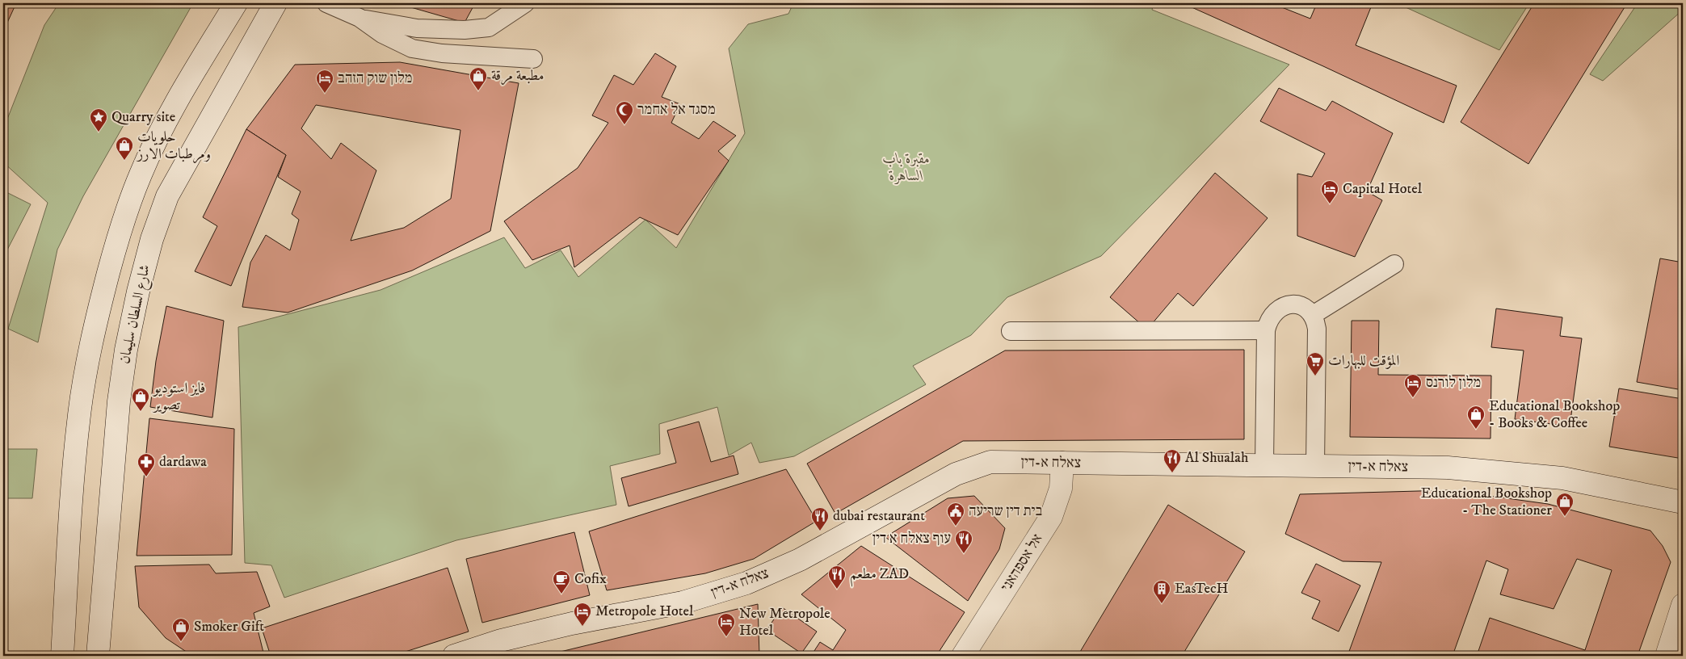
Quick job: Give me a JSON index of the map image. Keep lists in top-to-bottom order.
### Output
{
  "streets": {
    "street": ["شارع السلطان سليمان", "צאלח א-דין", "אל אספהאני"]
  },
  "crossings": [
    ["צאלח א-דין", "אל אספהאני"]
  ],
  "parks": ["مقبرة باب الساهرة"],
  "places": {
    "shop": [
      "مطبعة مرقة",
      "حلويات ومرطبات الارز",
      "فايز استوديو تصوير",
      "Educational Bookshop - Books & Coffee",
      "Educational Bookshop - The Stationer",
      "Smoker Gift"
    ],
    "hotel": [
      "מלון שוק הזהב",
      "Capital Hotel",
      "מלון לורנס",
      "Metropole Hotel",
      "New Metropole Hotel"
    ],
    "mosque": ["מסגד אל אחמר"],
    "place": ["Quarry site"],
    "supermarket": ["المؤقت للبهارات"],
    "restaurant": [
      "Al Shualah",
      "dubai restaurant",
      "עוף צאלח א דין",
      "مطعم ZAD"
    ],
    "pharmacy": ["dardawa"],
    "public building": ["בית דין שריעה"],
    "cafe": ["Cofix"],
    "building": ["EasTecH"]
  }
}
